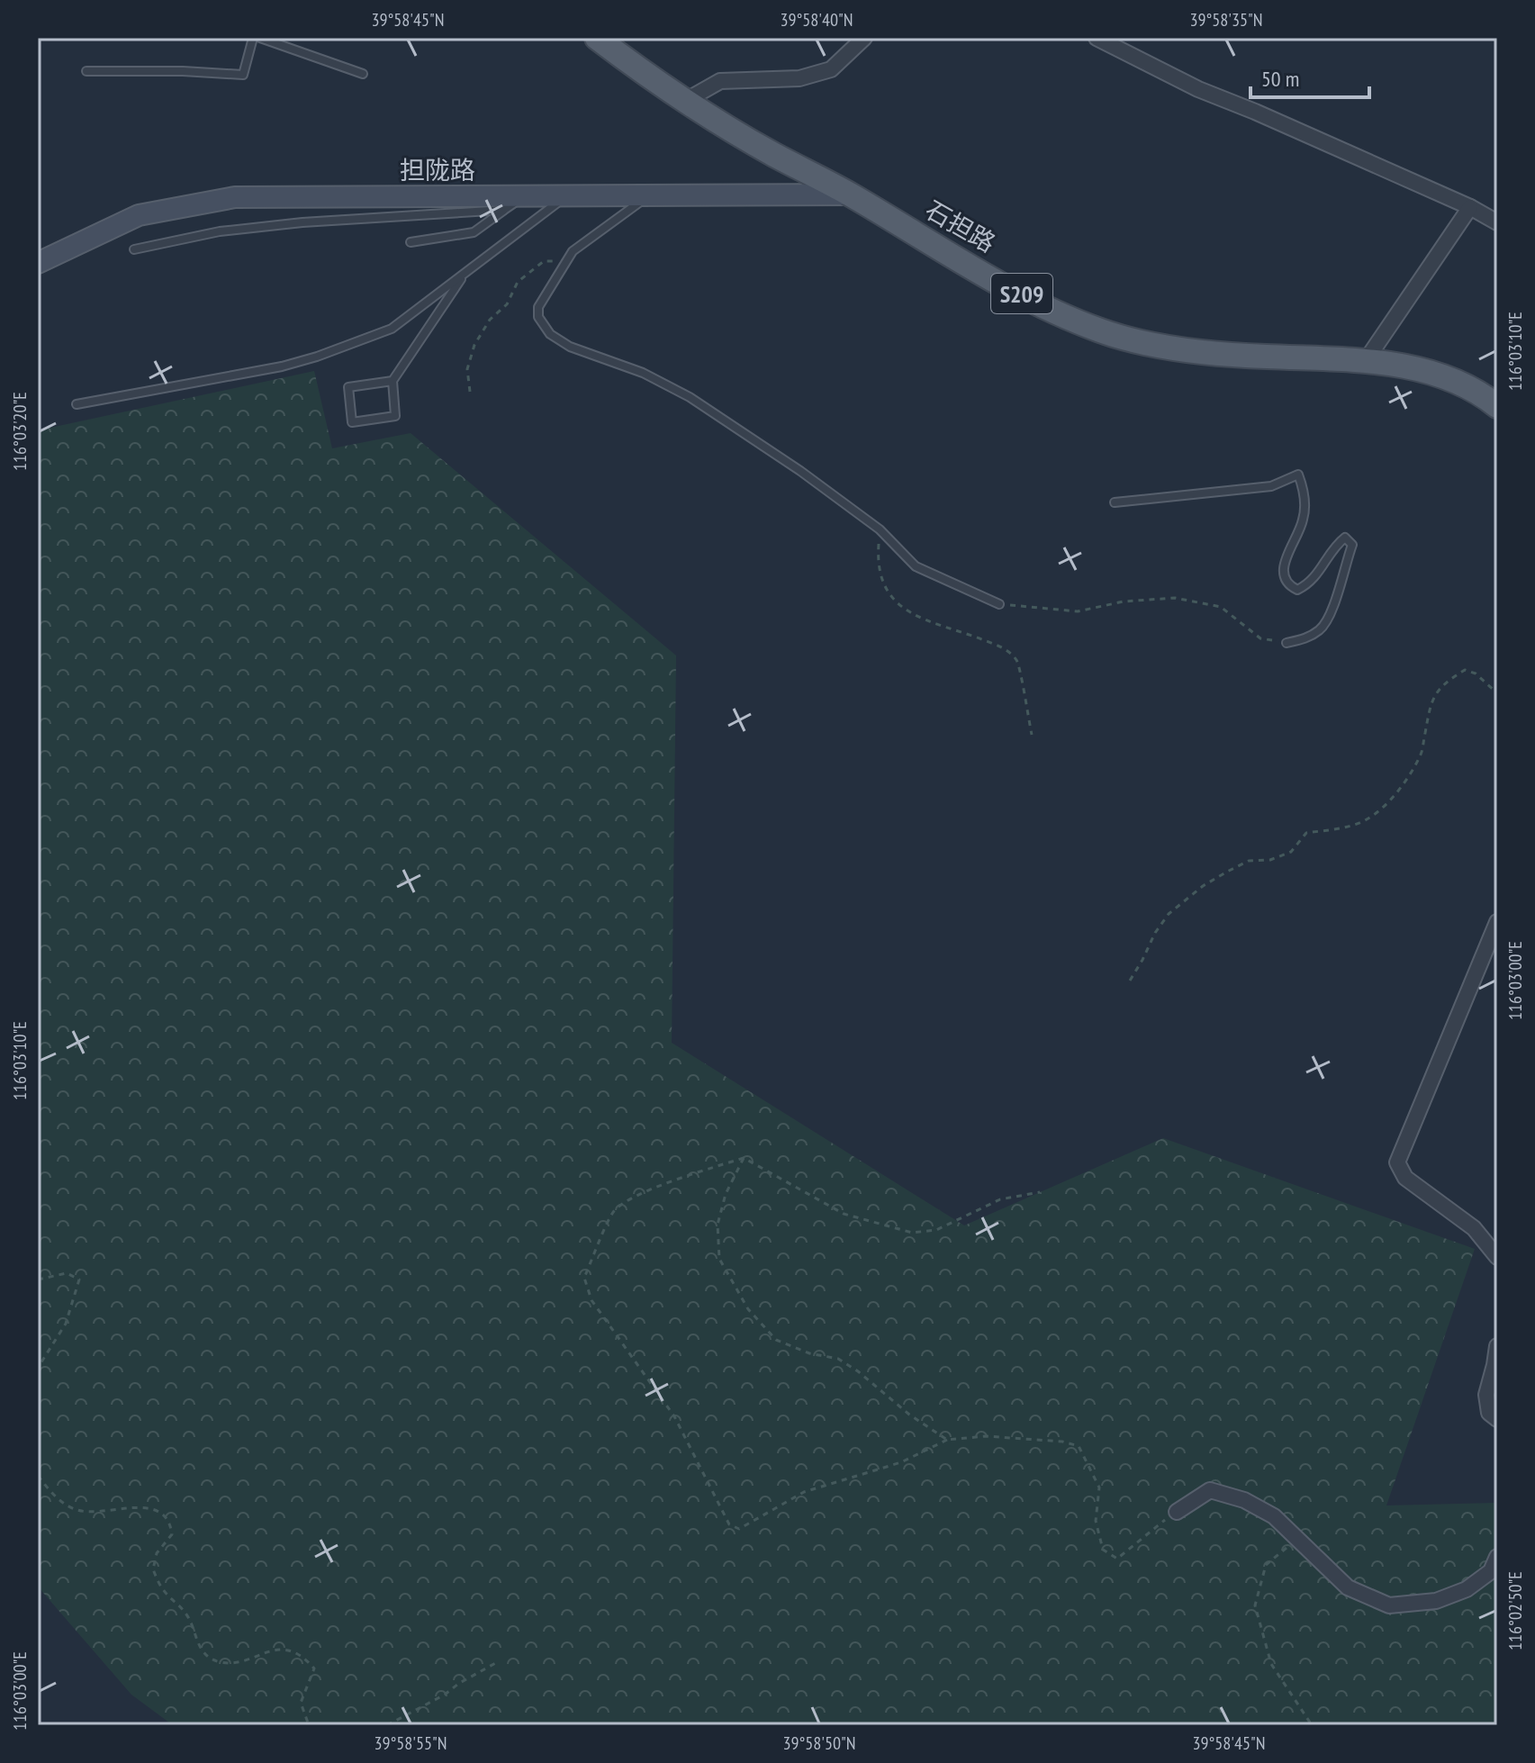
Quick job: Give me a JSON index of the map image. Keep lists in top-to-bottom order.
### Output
{
  "streets": {
    "main road": ["石担路", "S209"],
    "street": ["担陇路"]
  },
  "crossings": [
    ["担陇路", "石担路"]
  ],
  "scale_bar": "50 m",
  "coordinates": [
    "39°58'45\"N",
    "39°58'40\"N",
    "39°58'35\"N",
    "116°03'10\"E",
    "116°03'20\"E",
    "116°03'00\"E",
    "116°02'50\"E",
    "39°58'55\"N",
    "39°58'50\"N"
  ]
}
